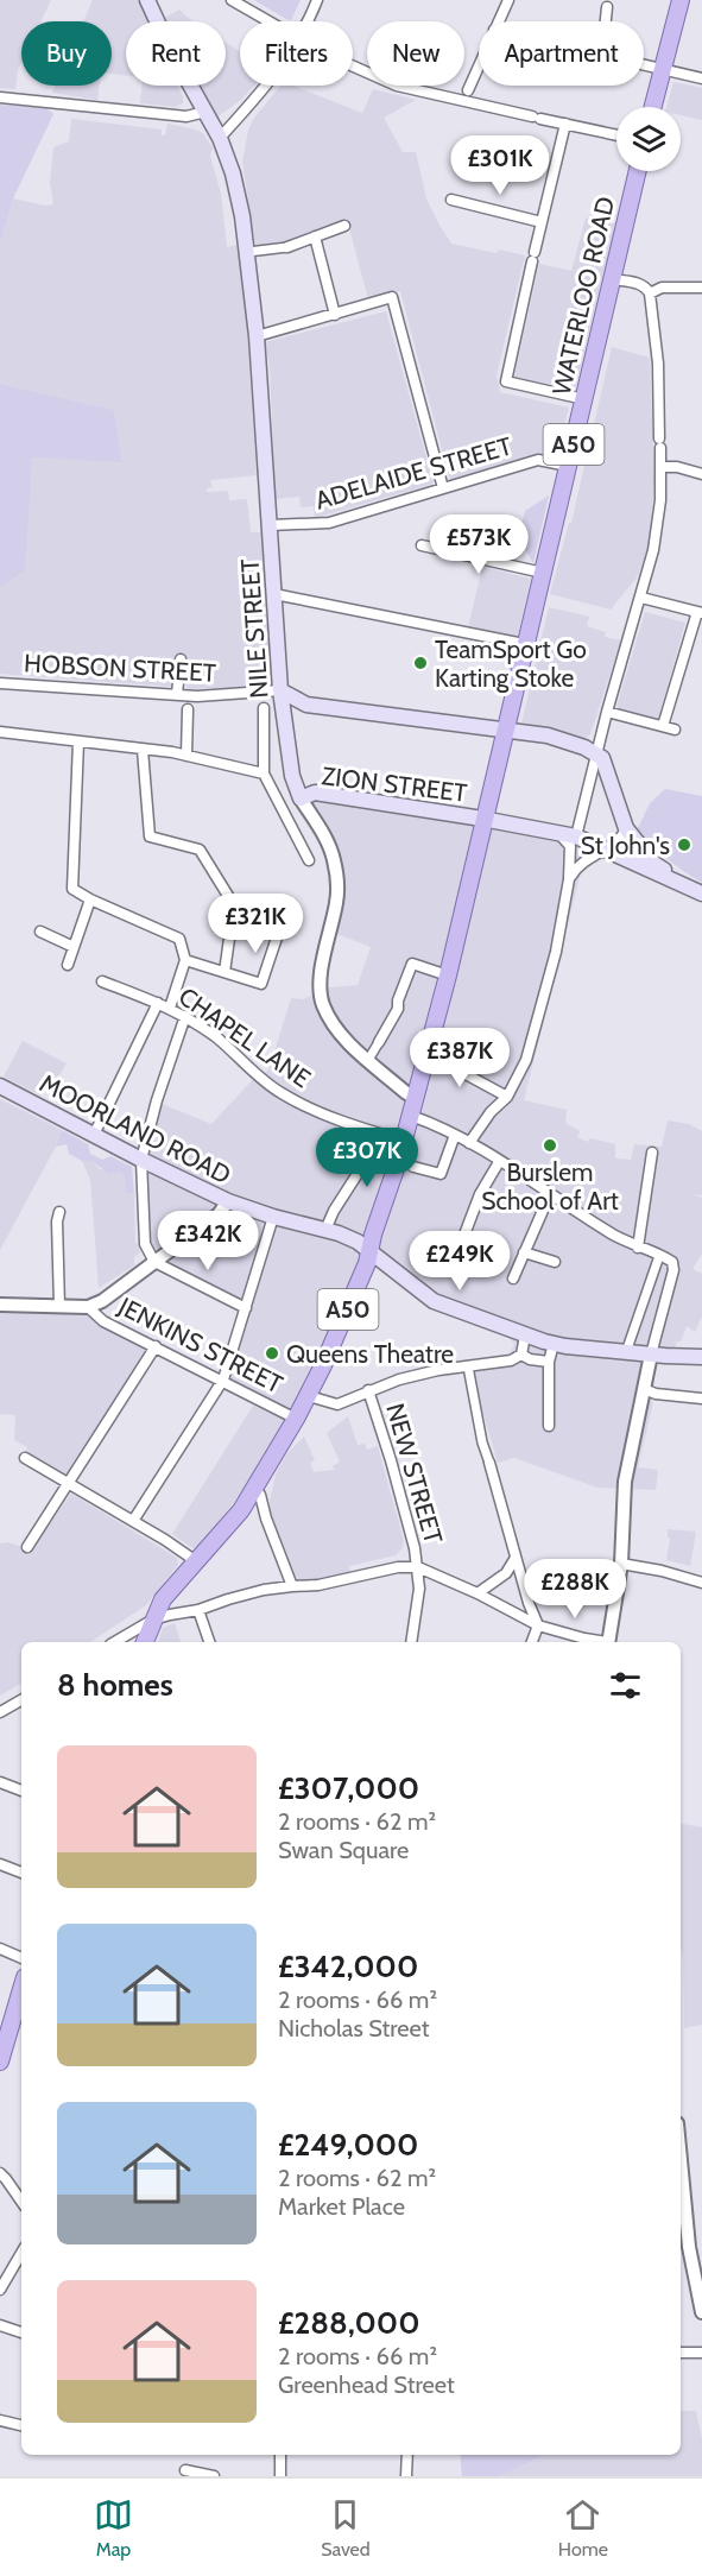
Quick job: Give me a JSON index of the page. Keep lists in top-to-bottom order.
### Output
{
  "streets": {
    "main road": [
      "WATERLOO ROAD",
      "A50",
      "NILE STREET",
      "ZION STREET",
      "MOORLAND ROAD"
    ],
    "street": [
      "ADELAIDE STREET",
      "HOBSON STREET",
      "CHAPEL LANE",
      "JENKINS STREET",
      "NEW STREET"
    ]
  },
  "crossings": [
    ["WATERLOO ROAD", "A50"],
    ["WATERLOO ROAD", "ADELAIDE STREET"],
    ["WATERLOO ROAD", "ZION STREET"],
    ["A50", "NILE STREET"],
    ["A50", "ZION STREET"],
    ["A50", "CHAPEL LANE"],
    ["A50", "MOORLAND ROAD"],
    ["A50", "JENKINS STREET"],
    ["ADELAIDE STREET", "NILE STREET"],
    ["NILE STREET", "HOBSON STREET"],
    ["NILE STREET", "ZION STREET"]
  ],
  "places": [
    "TeamSport Go Karting Stoke",
    "St John's",
    "Burslem School of Art",
    "Queens Theatre"
  ],
  "page": {
    "chip": [
      "Buy",
      "Rent",
      "Filters",
      "New",
      "Apartment"
    ],
    "price": [
      "£301K",
      "£573K",
      "£321K",
      "£387K",
      "£307K",
      "£342K",
      "£249K",
      "£288K"
    ],
    "heading": "8 homes",
    "list": [
      {
        "name": "£307,000",
        "note": "2 rooms · 62 m² · Swan Square"
      },
      {
        "name": "£342,000",
        "note": "2 rooms · 66 m² · Nicholas Street"
      },
      {
        "name": "£249,000",
        "note": "2 rooms · 62 m² · Market Place"
      },
      {
        "name": "£288,000",
        "note": "2 rooms · 66 m² · Greenhead Street"
      }
    ],
    "tabs": ["Map", "Saved", "Home"]
  }
}
